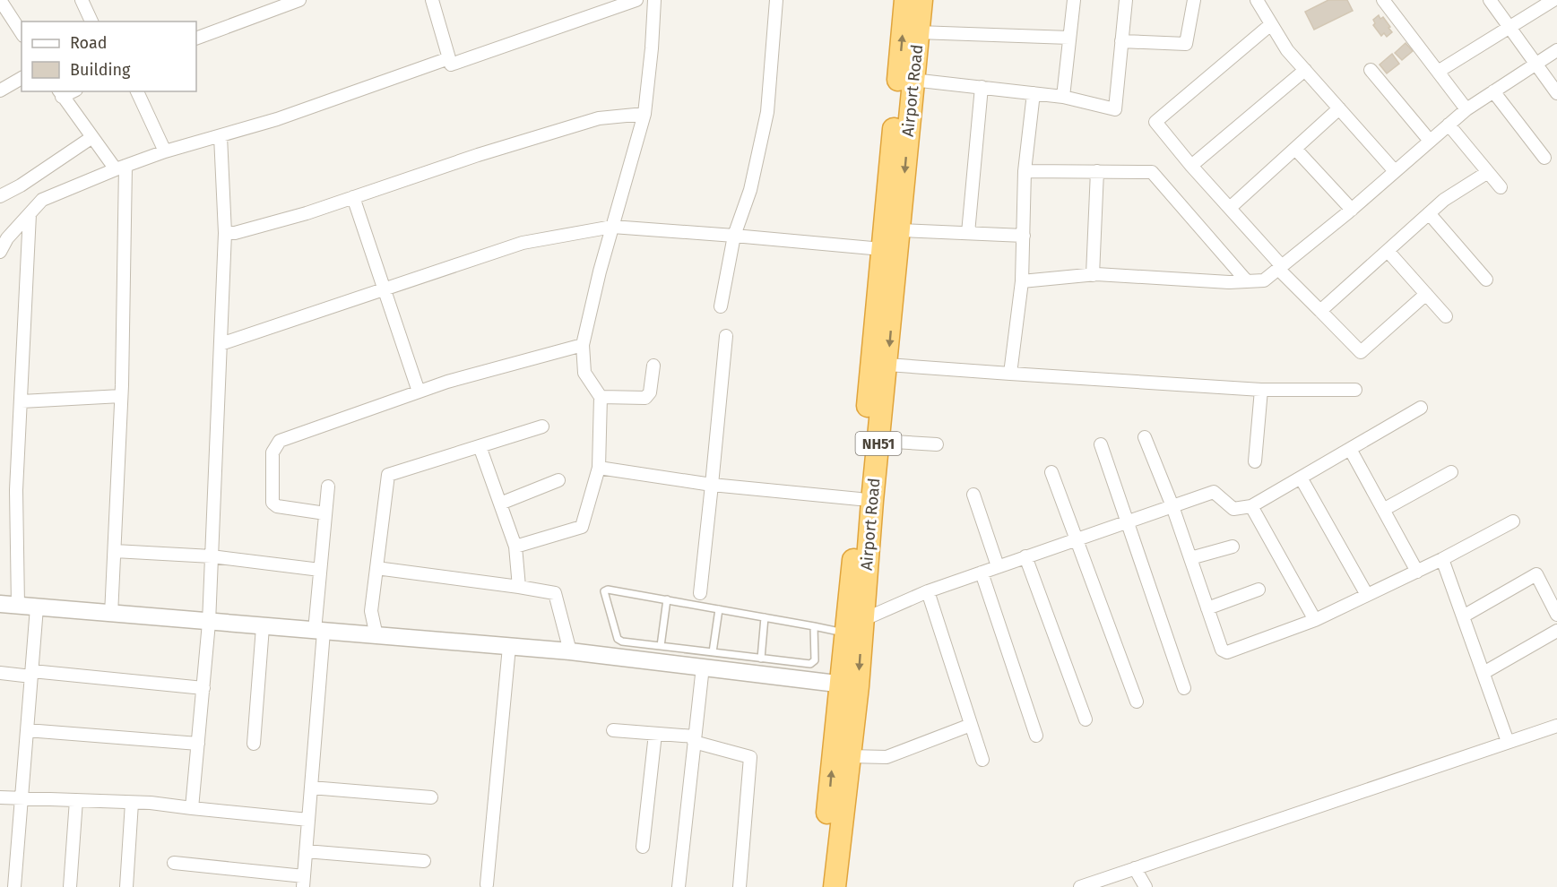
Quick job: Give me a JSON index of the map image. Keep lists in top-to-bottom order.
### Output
{
  "streets": {
    "highway": ["Airport Road", "NH51"]
  },
  "legend": ["Road", "Building"]
}
